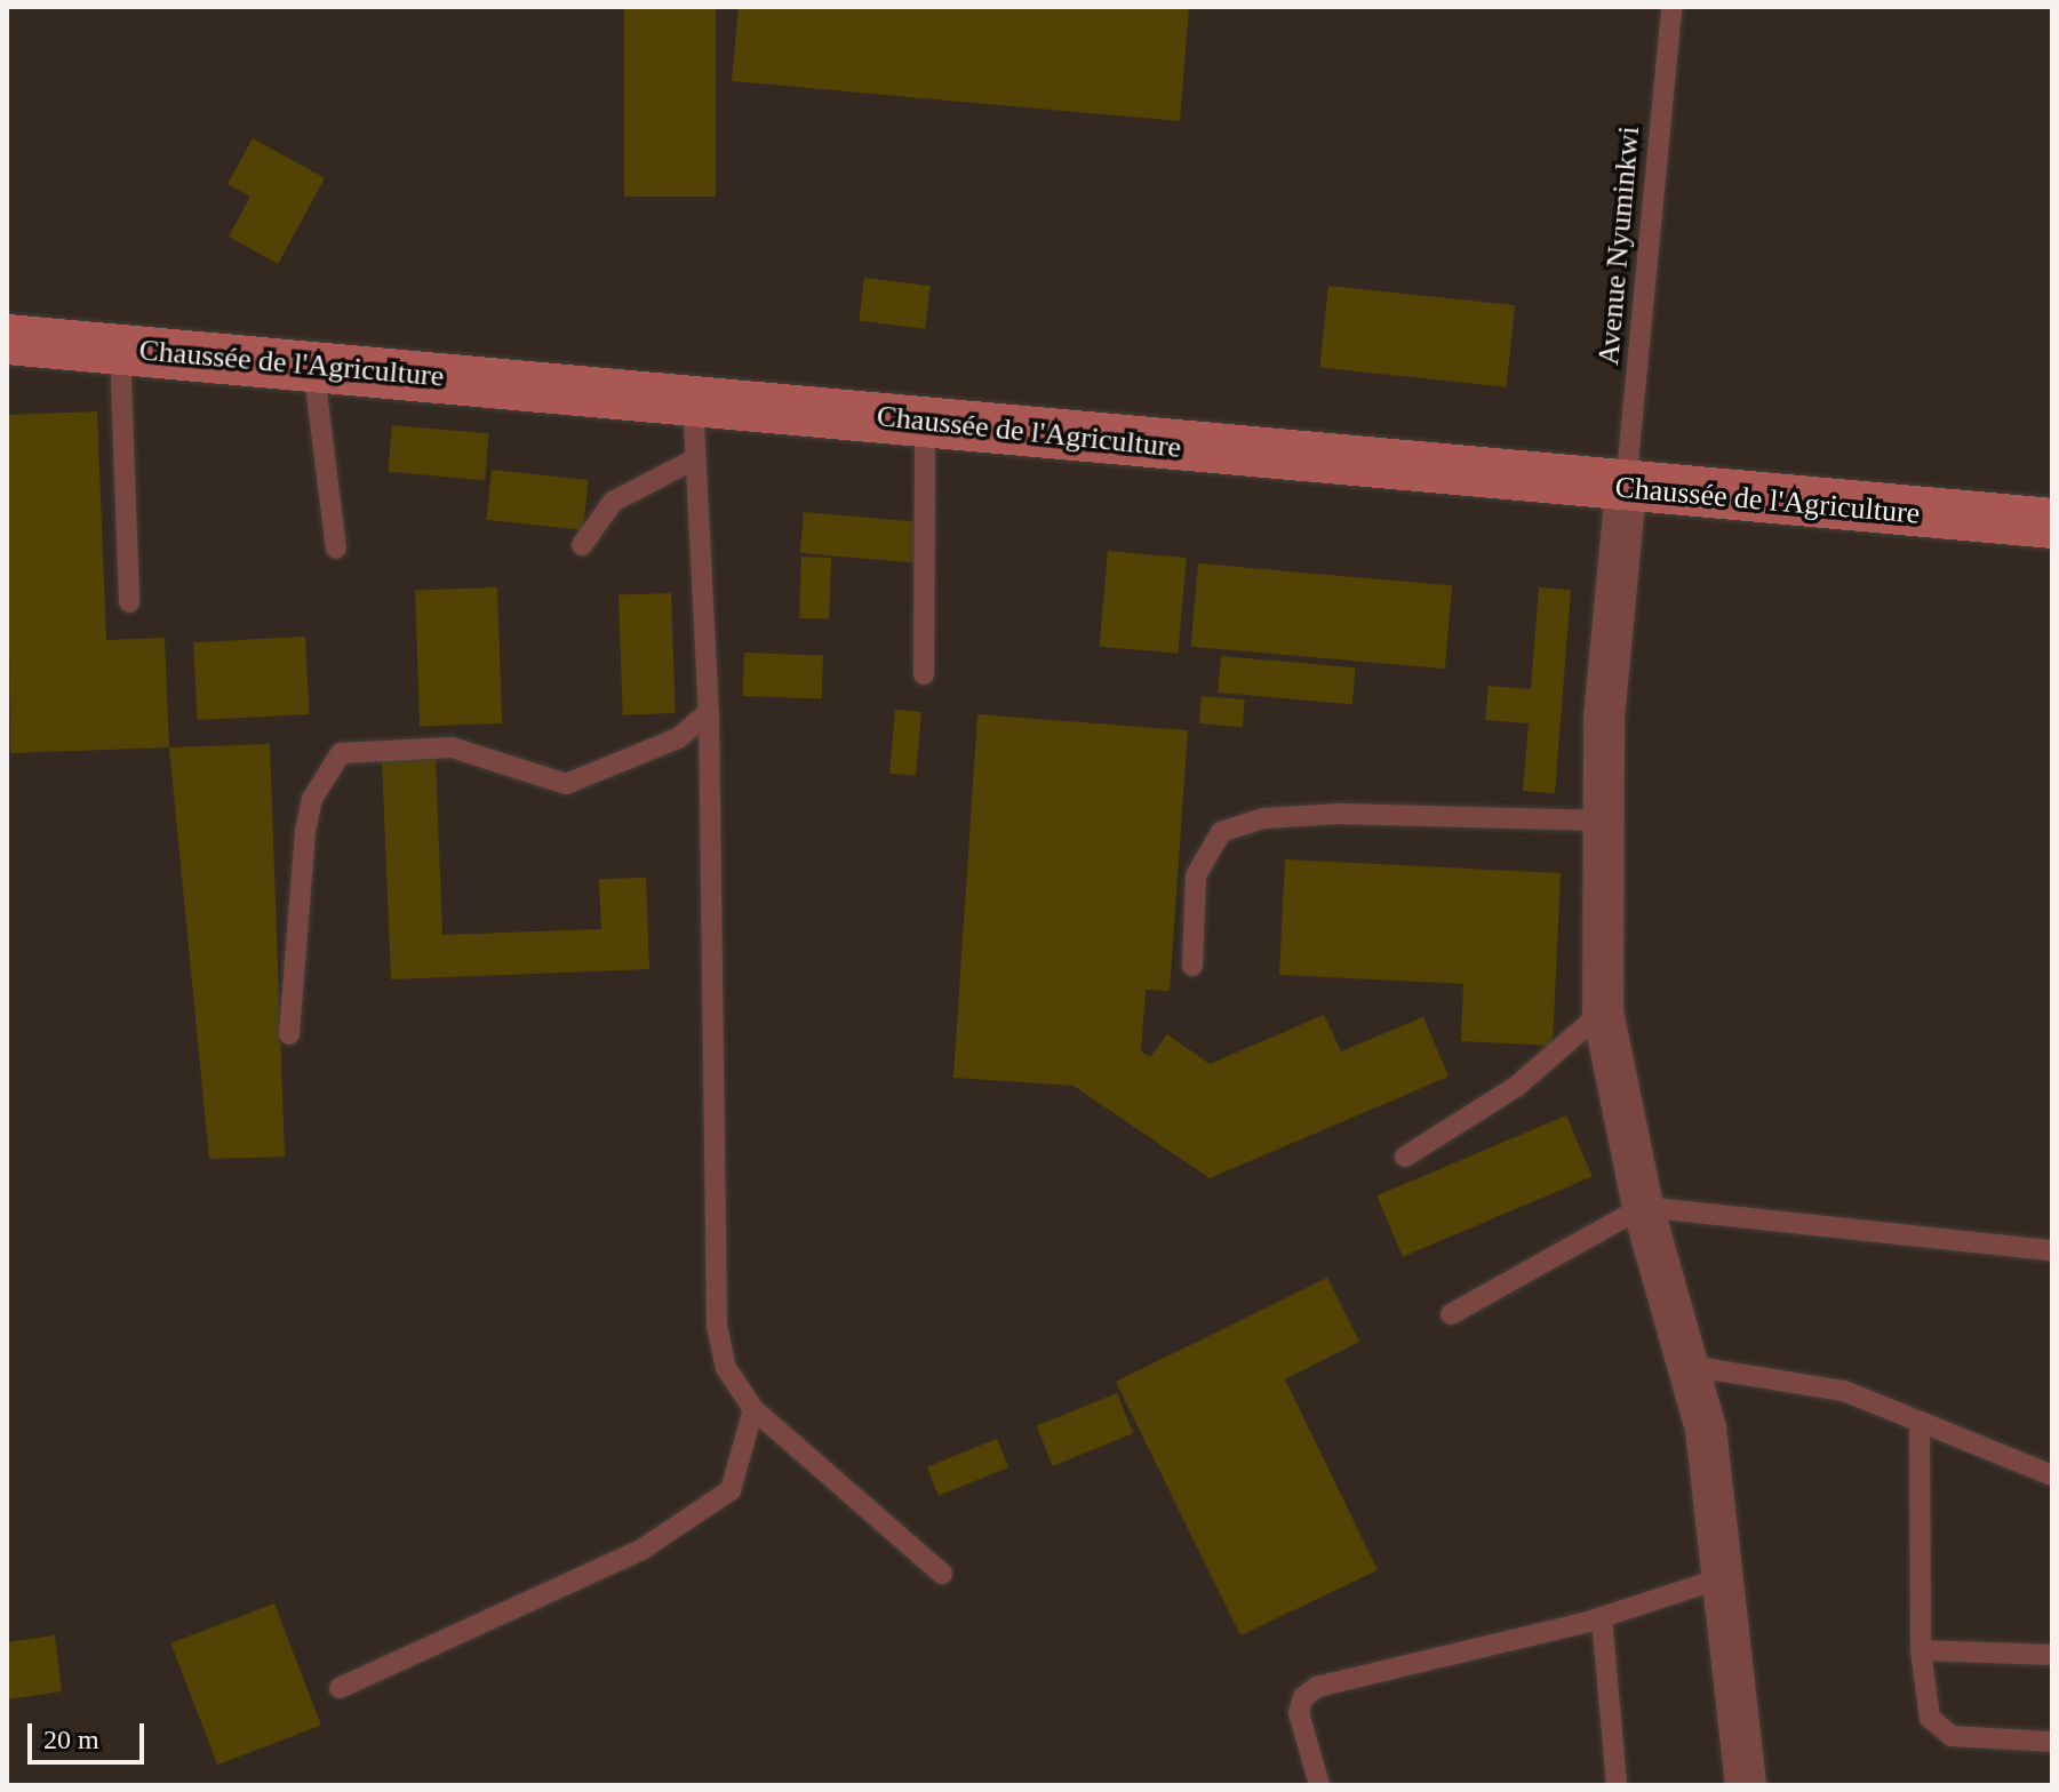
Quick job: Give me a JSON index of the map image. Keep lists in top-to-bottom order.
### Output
{
  "streets": {
    "street": ["Chaussée de l'Agriculture"],
    "lane": ["Avenue Nyuminkwi"]
  },
  "crossings": [
    ["Avenue Nyuminkwi", "Chaussée de l'Agriculture"]
  ],
  "scale_bar": "20 m"
}
